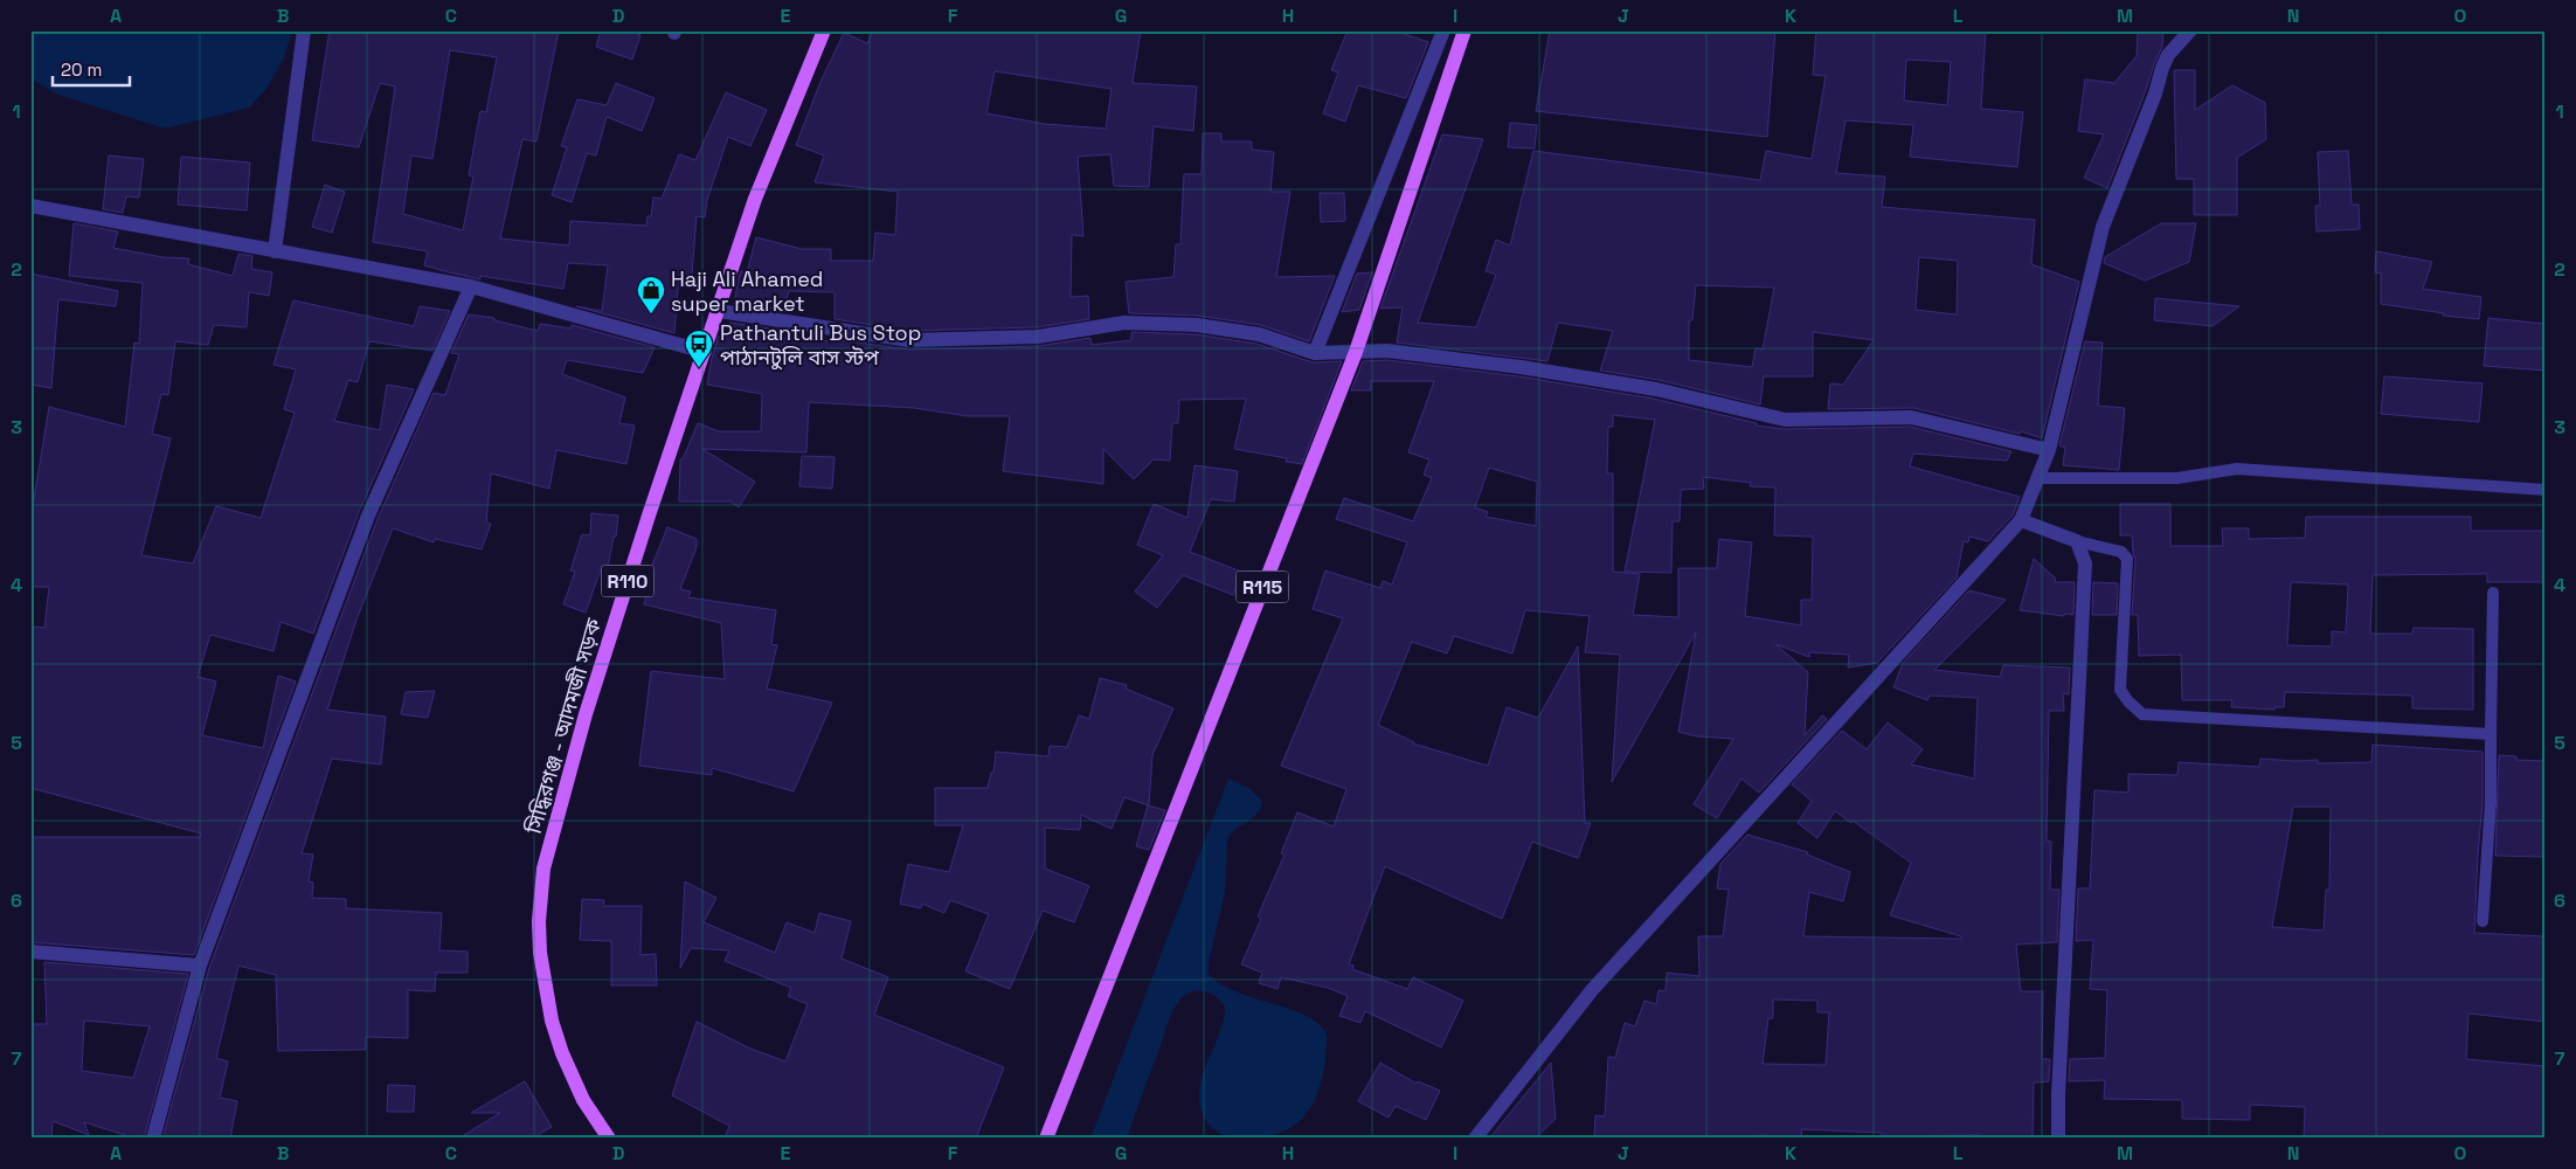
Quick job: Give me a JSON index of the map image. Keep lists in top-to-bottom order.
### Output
{
  "streets": {
    "main road": ["R110", "R115", "সিদ্ধিরগঞ্জ - আদমজী সড়ক"]
  },
  "places": {
    "shop": ["Haji Ali Ahamed super market"],
    "bus stop": ["Pathantuli Bus Stop পাঠানটুলি বাস স্টপ"]
  },
  "scale_bar": "20 m",
  "grid": {
    "columns": [
      "A",
      "B",
      "C",
      "D",
      "E",
      "F",
      "G",
      "H",
      "I",
      "J",
      "K",
      "L",
      "M",
      "N",
      "O"
    ],
    "rows": [
      "1",
      "2",
      "3",
      "4",
      "5",
      "6",
      "7"
    ]
  }
}
